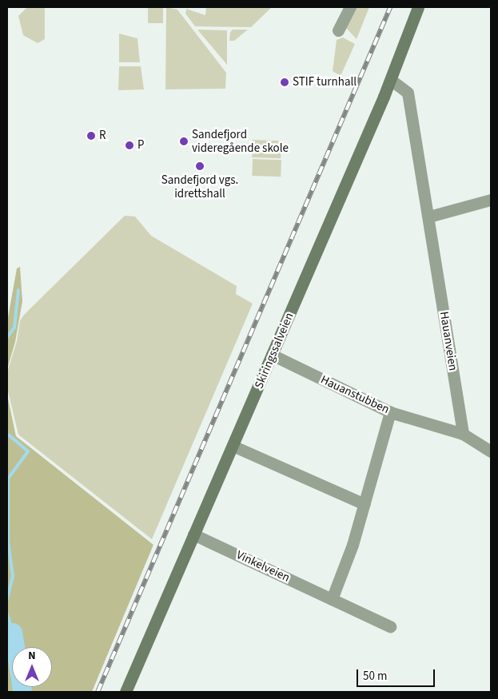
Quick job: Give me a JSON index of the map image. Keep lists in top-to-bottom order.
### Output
{
  "streets": {
    "main road": ["Skiringssalveien"],
    "street": ["Hauanveien", "Hauanstubben", "Vinkelveien"]
  },
  "crossings": [
    ["Hauanveien", "Skiringssalveien"],
    ["Hauanveien", "Hauanstubben"],
    ["Skiringssalveien", "Hauanstubben"],
    ["Skiringssalveien", "Vinkelveien"]
  ],
  "places": [
    "STIF turnhall",
    "R",
    "Sandefjord videregående skole",
    "P",
    "Sandefjord vgs. idrettshall"
  ],
  "scale_bar": "50 m",
  "north": "top"
}
